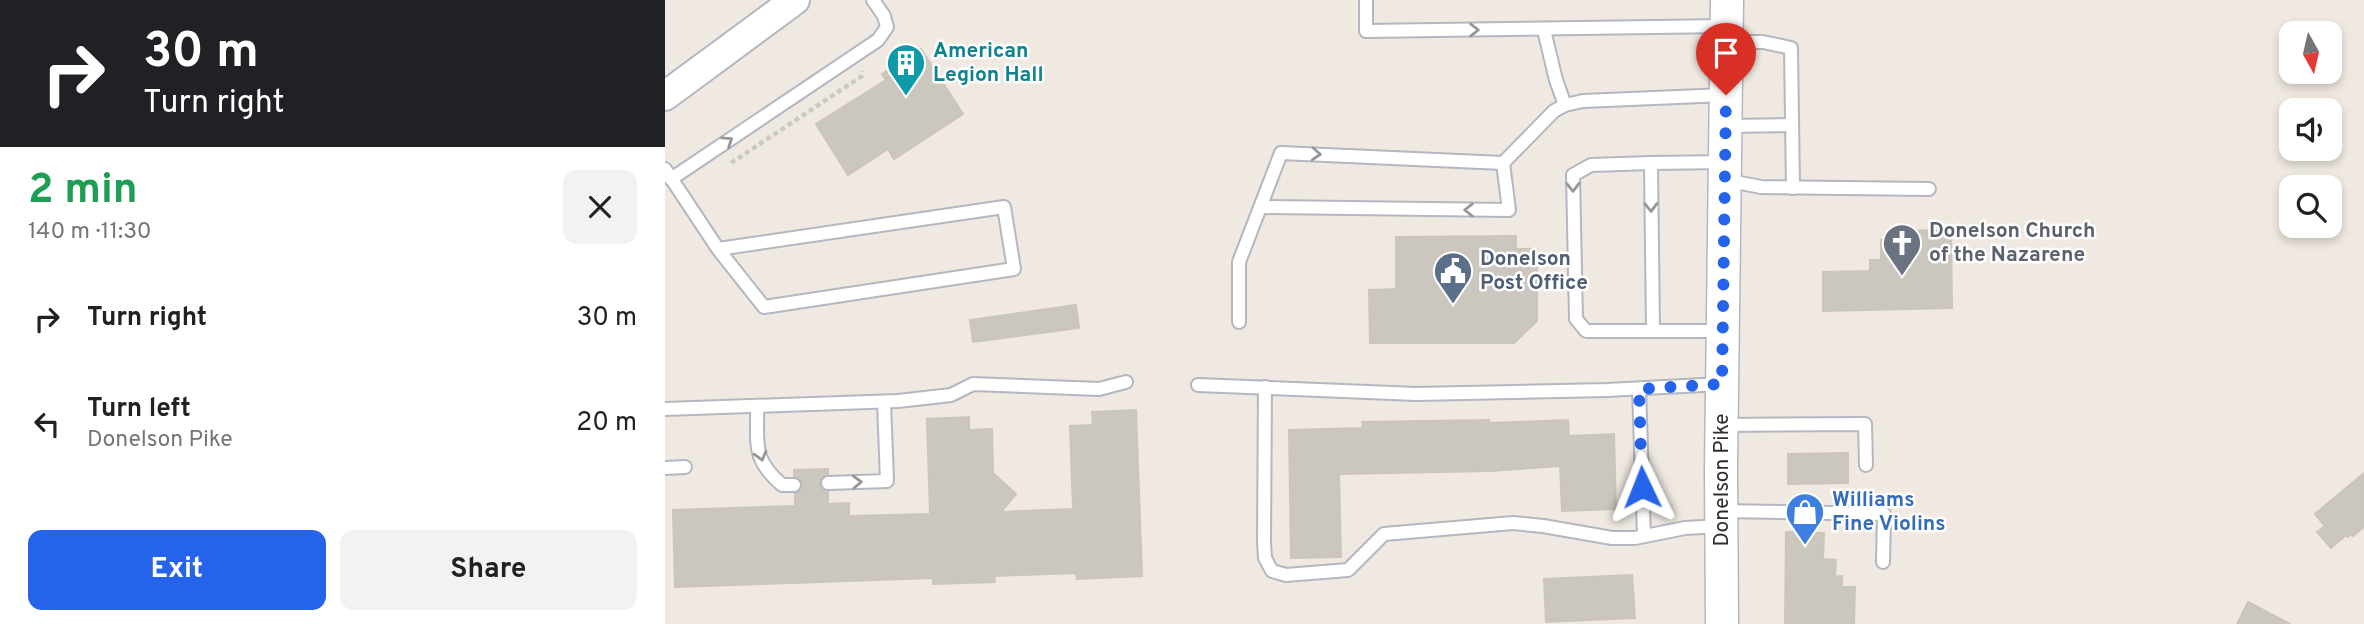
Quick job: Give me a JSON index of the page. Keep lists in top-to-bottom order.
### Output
{
  "streets": {
    "main road": ["Donelson Pike"]
  },
  "places": {
    "building": ["American Legion Hall"],
    "church": ["Donelson Church of the Nazarene"],
    "public building": ["Donelson Post Office"],
    "shop": ["Williams Fine Violins"]
  },
  "north": "bottom",
  "page": {
    "turn": ["30 m", "Turn right"],
    "heading": ["2 min", "140 m · 11:30"],
    "list": [
      {
        "name": "Turn right",
        "value": "30 m"
      },
      {
        "name": "Turn left",
        "note": "Donelson Pike",
        "value": "20 m"
      }
    ],
    "buttons": ["Exit", "Share"]
  }
}
